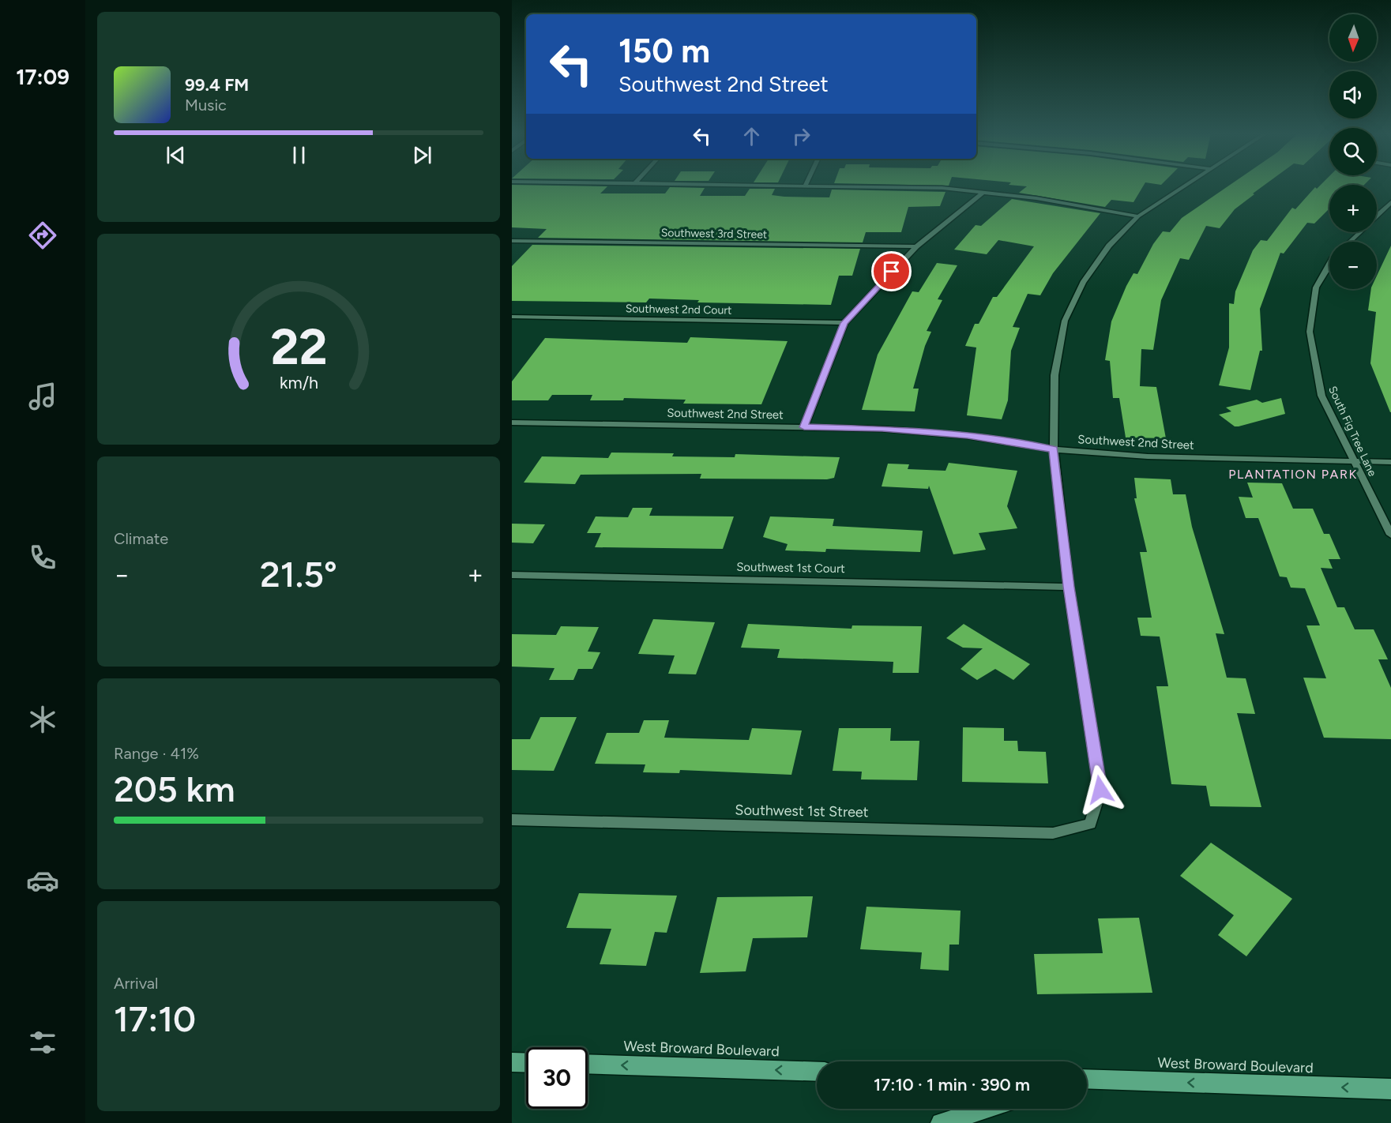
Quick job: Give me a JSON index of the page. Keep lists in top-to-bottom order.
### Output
{
  "streets": {
    "main road": ["West Broward Boulevard"],
    "street": [
      "Southwest 3rd Street",
      "Southwest 2nd Court",
      "Southwest 2nd Street",
      "South Fig Tree Lane",
      "Southwest 1st Court",
      "Southwest 1st Street"
    ]
  },
  "crossings": [
    ["Southwest 2nd Street", "South Fig Tree Lane"],
    ["Southwest 1st Court", "Southwest 1st Street"]
  ],
  "one_way": ["West Broward Boulevard"],
  "districts": ["PLANTATION PARK"],
  "north": "bottom",
  "page": {
    "tabs": "17:09",
    "map_buttons": ["+", "−"],
    "turn": ["150 m", "Southwest 2nd Street"],
    "song": ["99.4 FM", "Music"],
    "tile": [
      "Climate",
      ["Range · 41%", "205 km"],
      ["Arrival", "17:10"]
    ],
    "heat": ["−", "21.5°", "+"],
    "limit": "30",
    "trip": "17:10 · 1 min · 390 m",
    "gauge": ["22", "km/h"]
  }
}
